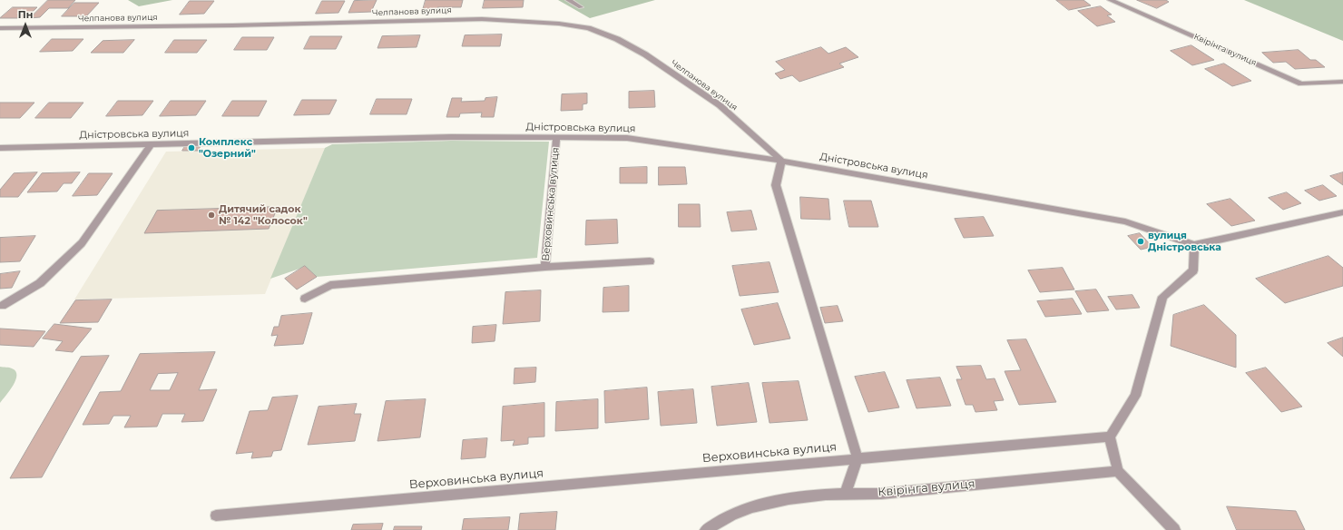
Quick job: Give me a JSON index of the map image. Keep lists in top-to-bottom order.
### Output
{
  "streets": {
    "street": [
      "Челпанова вулиця",
      "Квірінга вулиця",
      "Дністровська вулиця",
      "Верховинська вулиця"
    ]
  },
  "crossings": [
    ["Челпанова вулиця", "Дністровська вулиця"],
    ["Дністровська вулиця", "Верховинська вулиця"]
  ],
  "places": ["Комплекс \"Озерний\"", "Дитячий садок № 142 \"Колосок\"", "вулиця Дністровська"],
  "north": "top"
}
